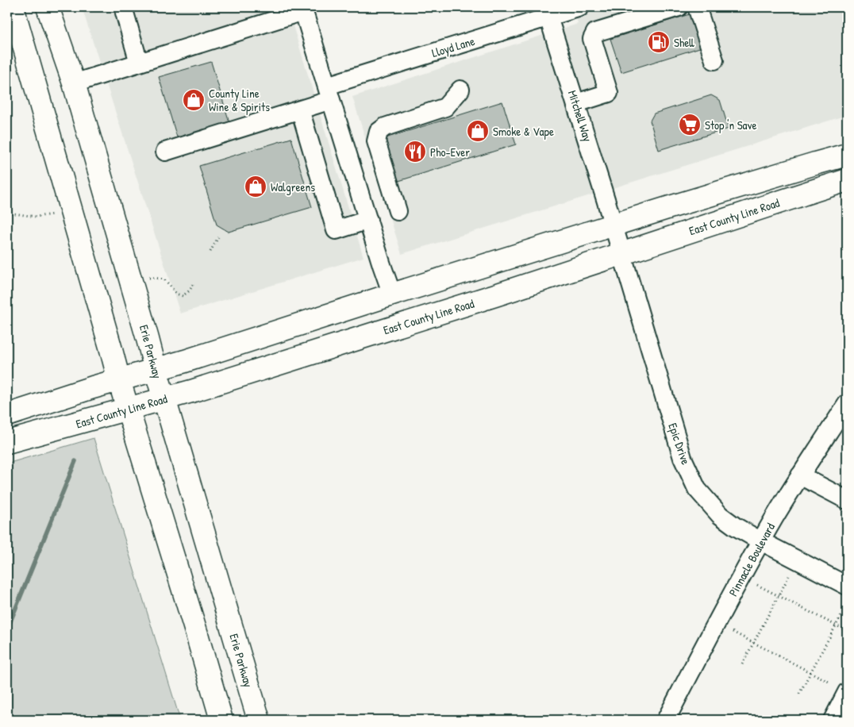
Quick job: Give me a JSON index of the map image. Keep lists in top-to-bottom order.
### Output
{
  "streets": {
    "main road": ["East County Line Road", "Erie Parkway"],
    "street": [
      "Lloyd Lane",
      "Mitchell Way",
      "Epic Drive",
      "Pinnacle Boulevard"
    ]
  },
  "crossings": [
    ["Lloyd Lane", "Mitchell Way"],
    ["Mitchell Way", "Epic Drive"],
    ["East County Line Road", "Erie Parkway"],
    ["East County Line Road", "Epic Drive"],
    ["Epic Drive", "Pinnacle Boulevard"]
  ],
  "places": {
    "fuel station": ["Shell"],
    "shop": ["County Line Wine & Spirits", "Smoke & Vape", "Walgreens"],
    "supermarket": ["Stop 'n Save"],
    "restaurant": ["Pho-Ever"]
  }
}
